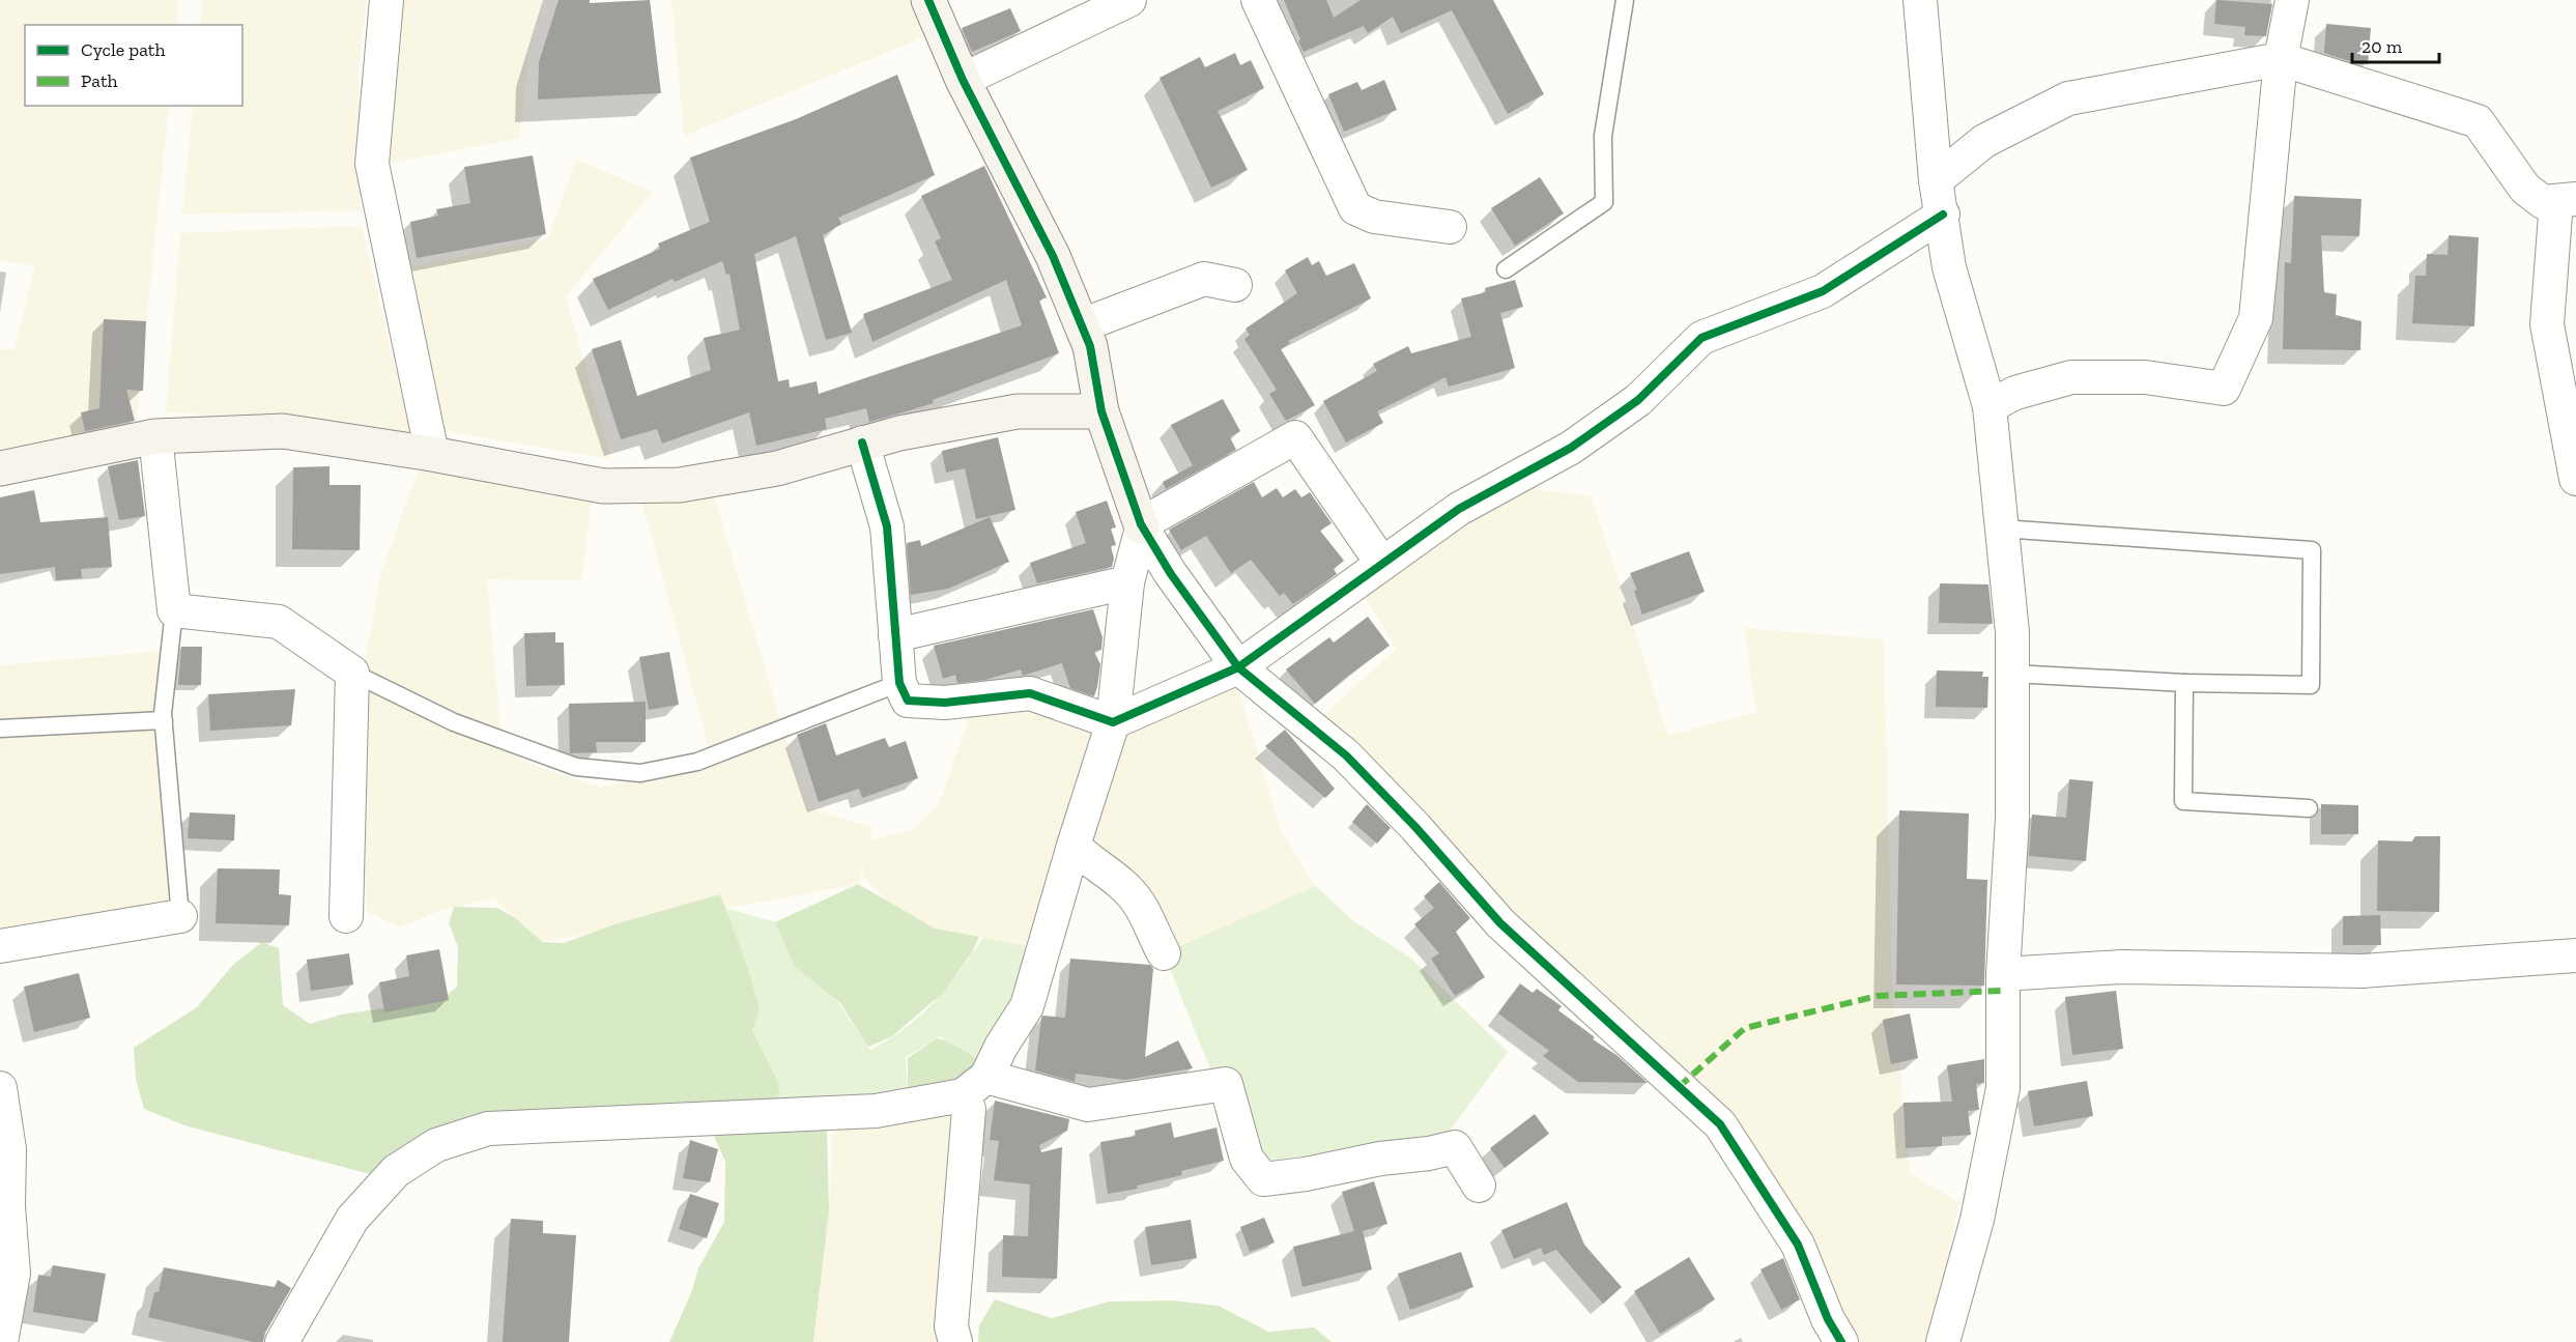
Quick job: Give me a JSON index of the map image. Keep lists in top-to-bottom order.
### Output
{
  "legend": ["Cycle path", "Path"],
  "scale_bar": "20 m"
}
